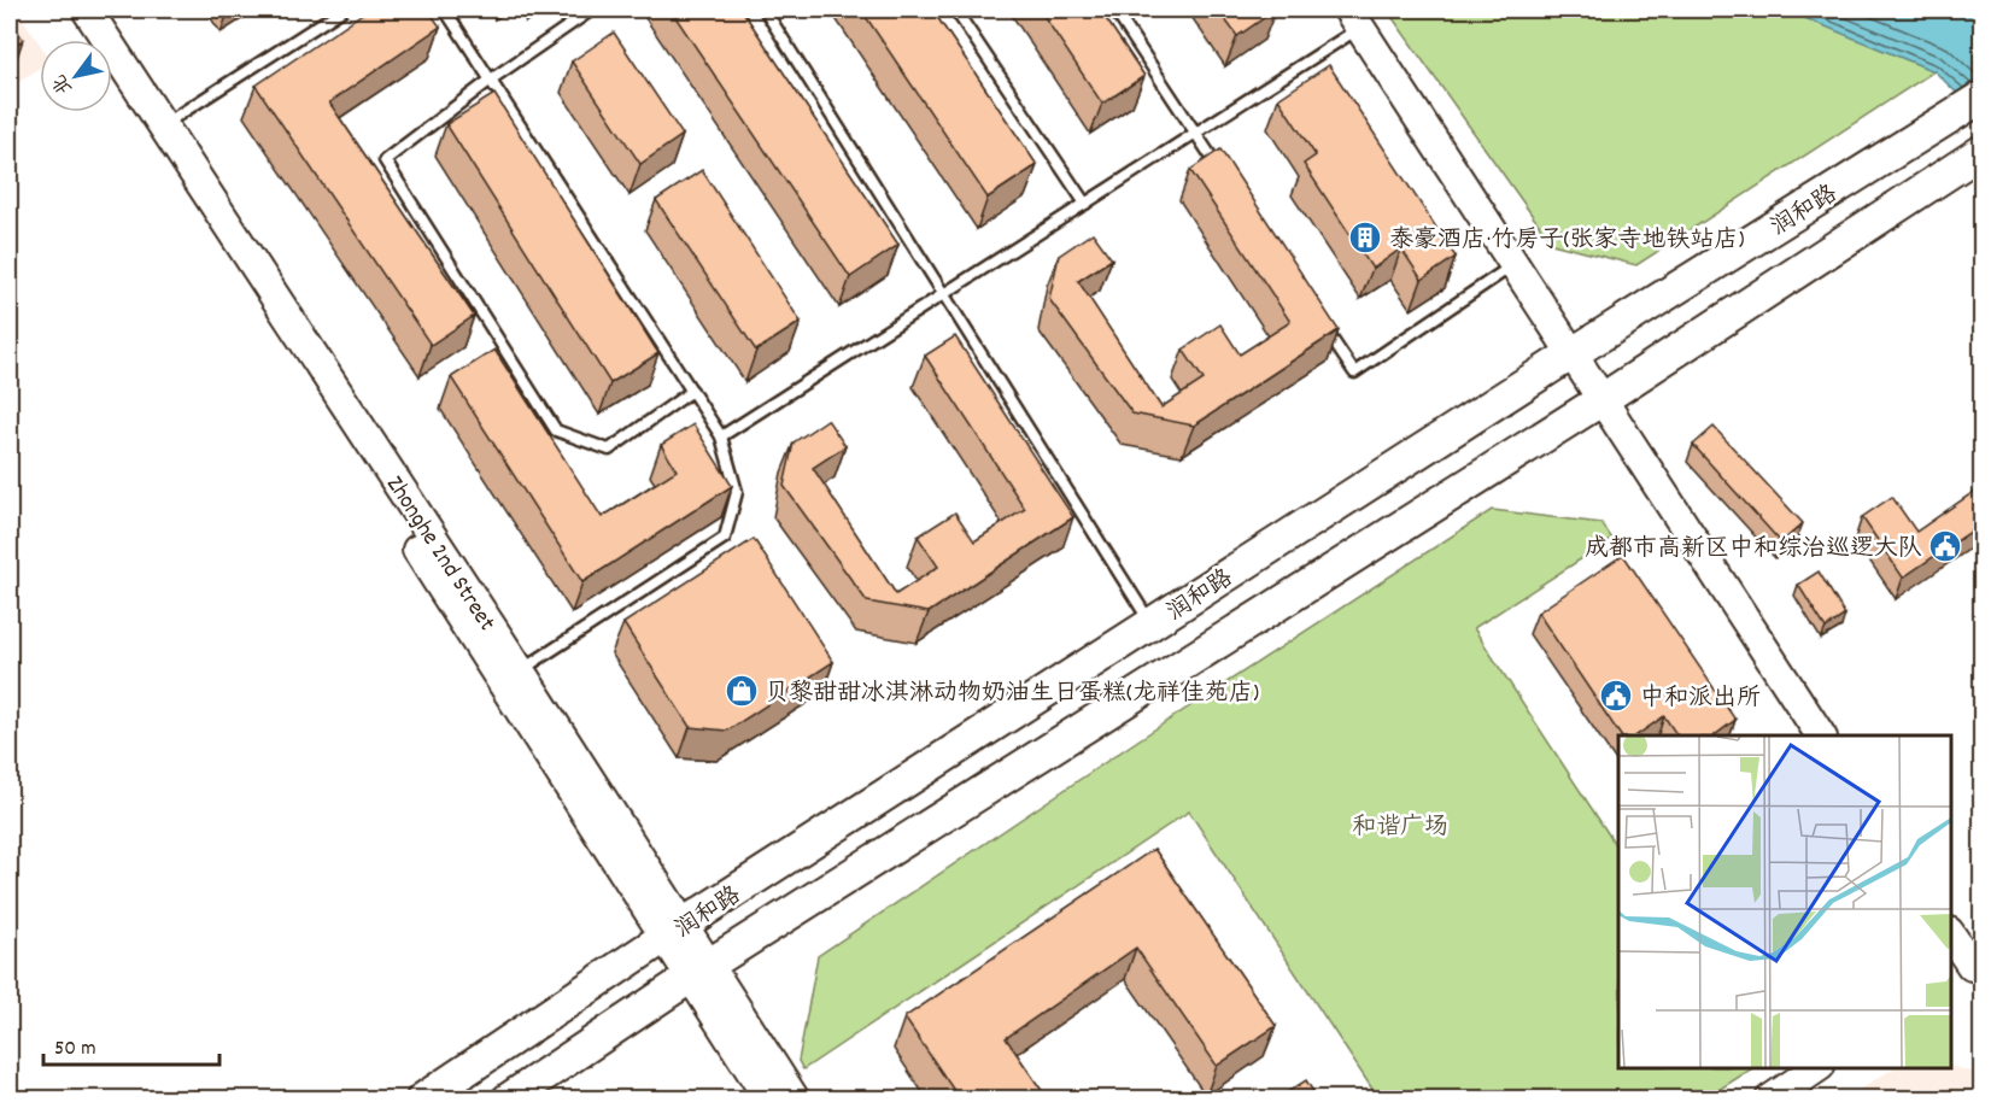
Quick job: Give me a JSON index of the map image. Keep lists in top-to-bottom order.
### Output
{
  "streets": {
    "main road": ["润和路"],
    "street": ["Zhonghe 2nd Street"]
  },
  "crossings": [
    ["润和路", "Zhonghe 2nd Street"]
  ],
  "parks": ["和谐广场"],
  "places": {
    "building": ["泰豪酒店·竹房子(张家寺地铁站店)"],
    "public building": ["成都市高新区中和综治巡逻大队", "中和派出所"],
    "shop": ["贝黎甜甜冰淇淋动物奶油生日蛋糕(龙祥佳苑店)"]
  },
  "scale_bar": "50 m",
  "north": "bottom left"
}
